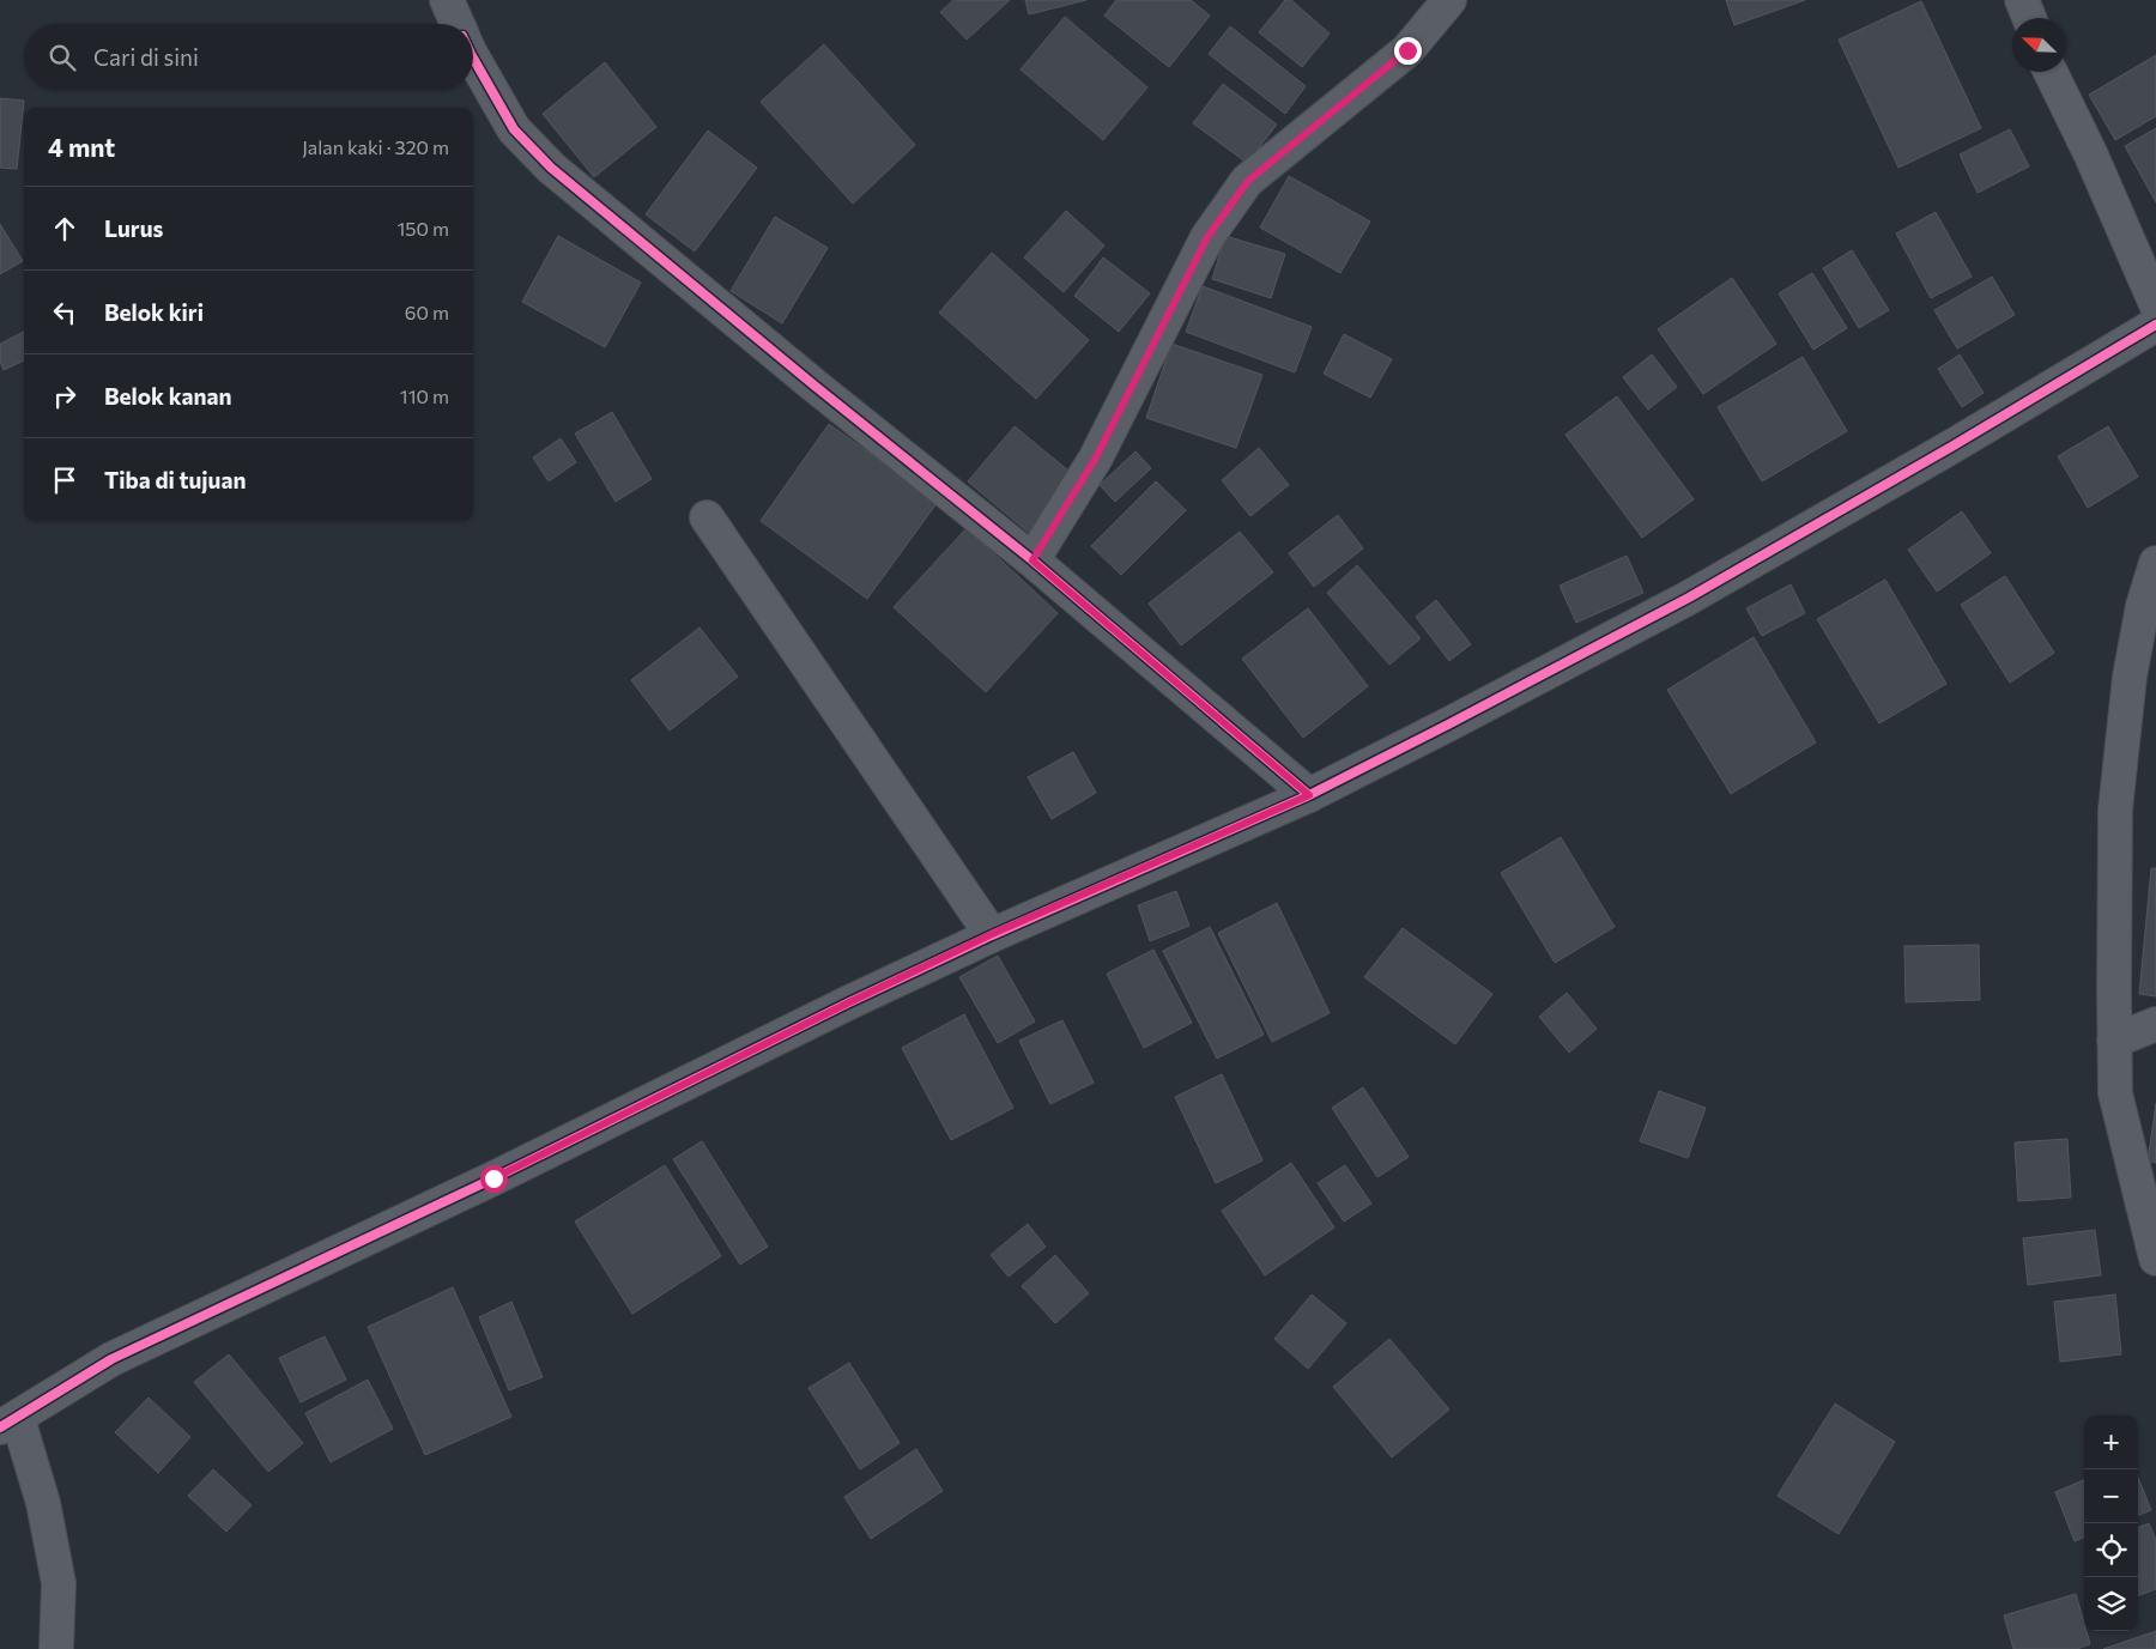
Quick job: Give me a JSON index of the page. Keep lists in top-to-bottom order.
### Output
{
  "north": "top left",
  "page": {
    "search": "Cari di sini",
    "heading": ["4 mnt", "Jalan kaki · 320 m"],
    "list": [
      ["Lurus", "150 m"],
      ["Belok kiri", "60 m"],
      ["Belok kanan", "110 m"],
      "Tiba di tujuan"
    ],
    "map_buttons": ["+", "−"]
  }
}
